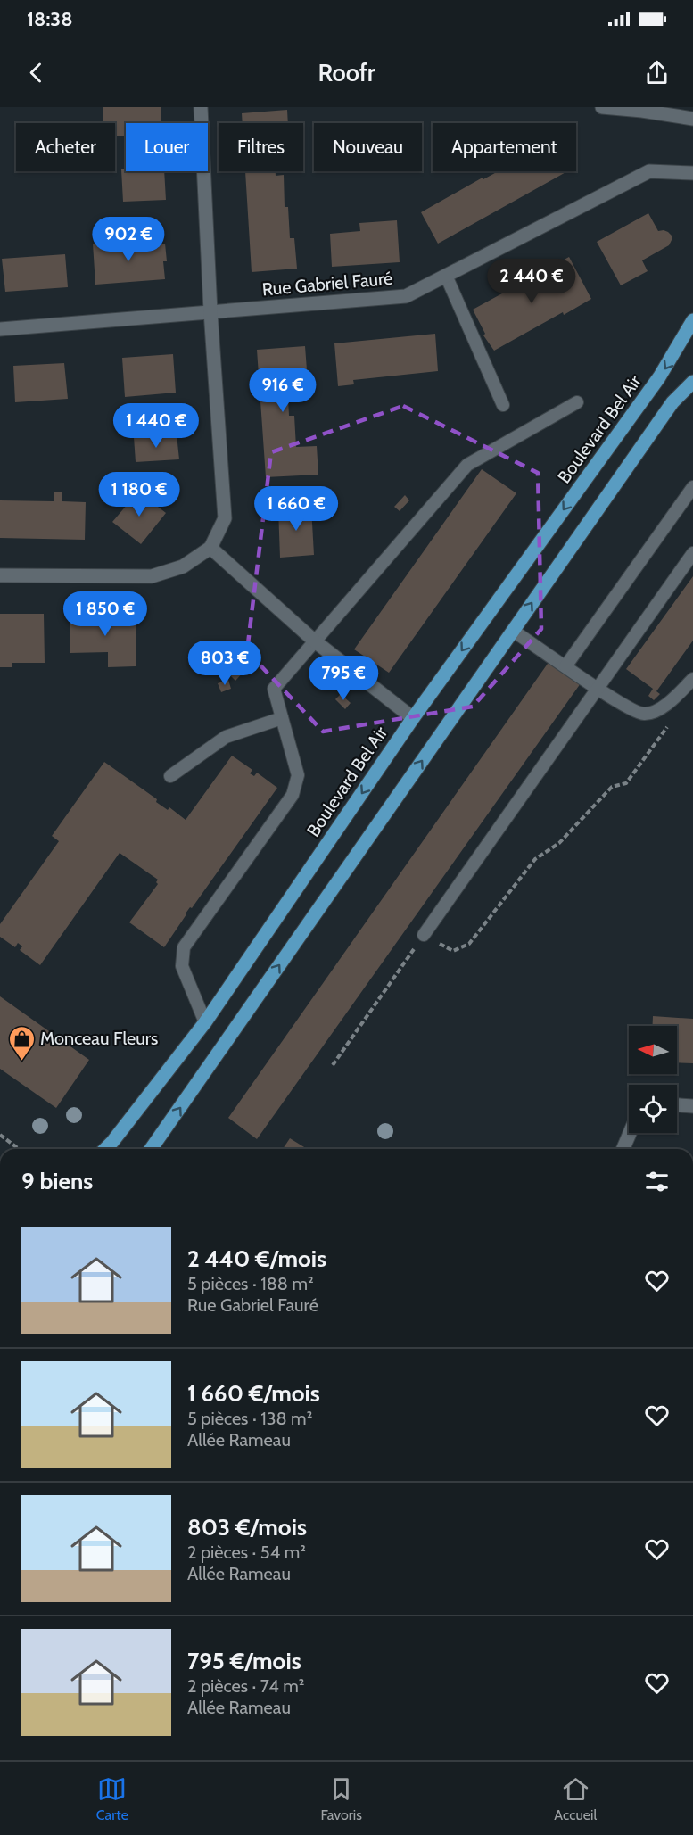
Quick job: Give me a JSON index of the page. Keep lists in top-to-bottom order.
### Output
{
  "streets": {
    "main road": ["Boulevard Bel Air"],
    "street": ["Rue Gabriel Fauré"]
  },
  "places": {
    "shop": ["Monceau Fleurs"]
  },
  "north": "left",
  "page": {
    "status": "18:38",
    "header": "Roofr",
    "chip": [
      "Acheter",
      "Louer",
      "Filtres",
      "Nouveau",
      "Appartement"
    ],
    "price": [
      "902 €",
      "2 440 €",
      "916 €",
      "1 440 €",
      "1 180 €",
      "1 660 €",
      "1 850 €",
      "803 €",
      "795 €"
    ],
    "heading": "9 biens",
    "list": [
      {
        "name": "2 440 €/mois",
        "note": "5 pièces · 188 m² · Rue Gabriel Fauré"
      },
      {
        "name": "1 660 €/mois",
        "note": "5 pièces · 138 m² · Allée Rameau"
      },
      {
        "name": "803 €/mois",
        "note": "2 pièces · 54 m² · Allée Rameau"
      },
      {
        "name": "795 €/mois",
        "note": "2 pièces · 74 m² · Allée Rameau"
      }
    ],
    "tabs": ["Carte", "Favoris", "Accueil"]
  }
}
